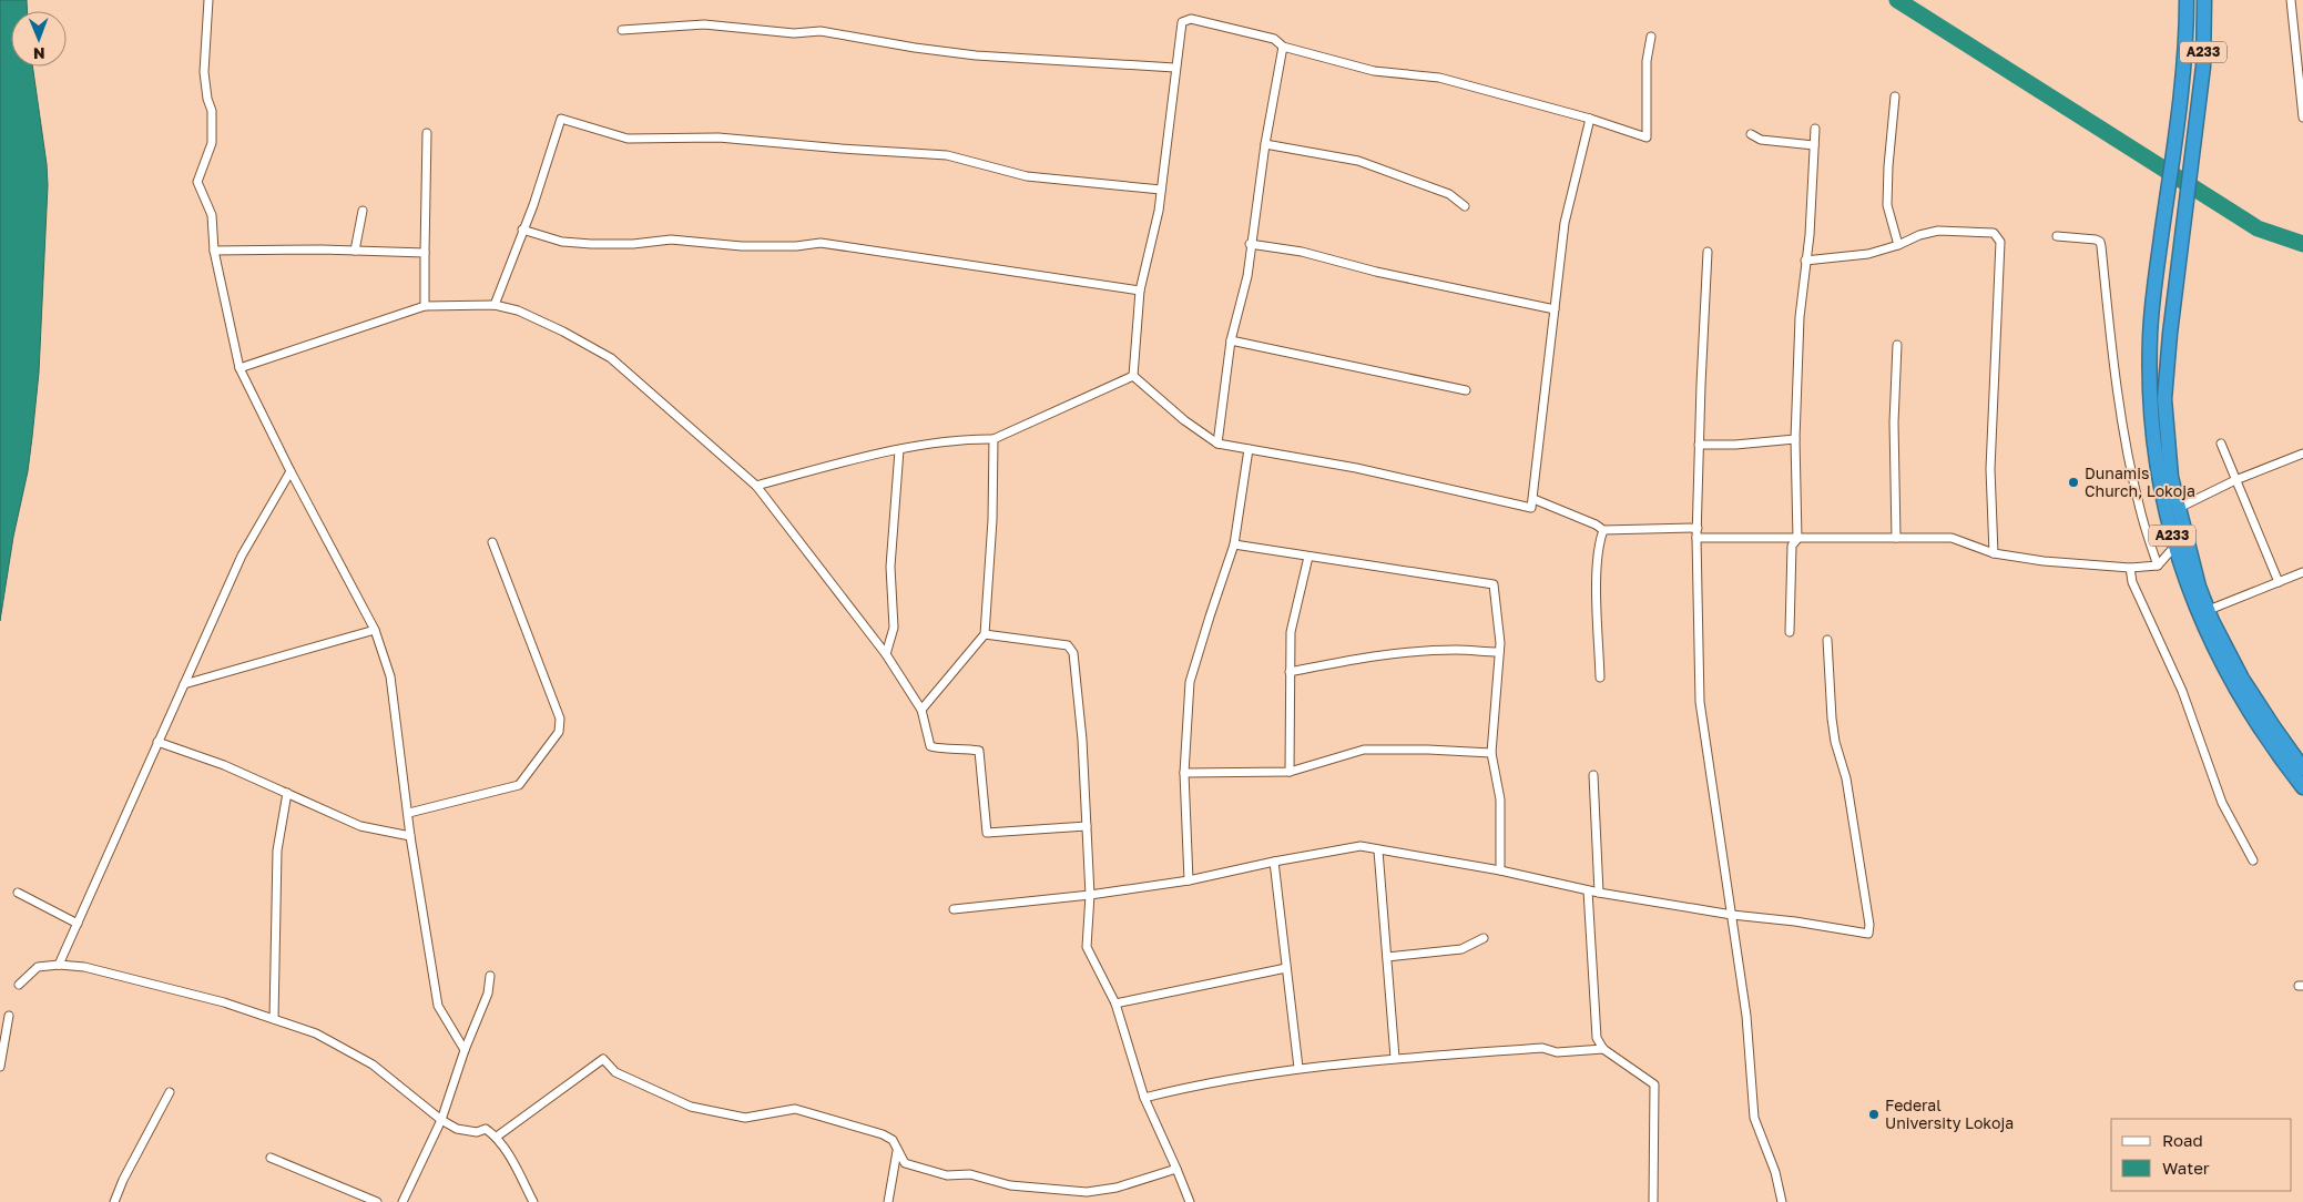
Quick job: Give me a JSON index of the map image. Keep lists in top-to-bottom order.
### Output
{
  "streets": {
    "highway": ["A233"]
  },
  "places": ["Dunamis Church, Lokoja", "Federal University Lokoja"],
  "legend": ["Road", "Water"],
  "north": "bottom"
}
